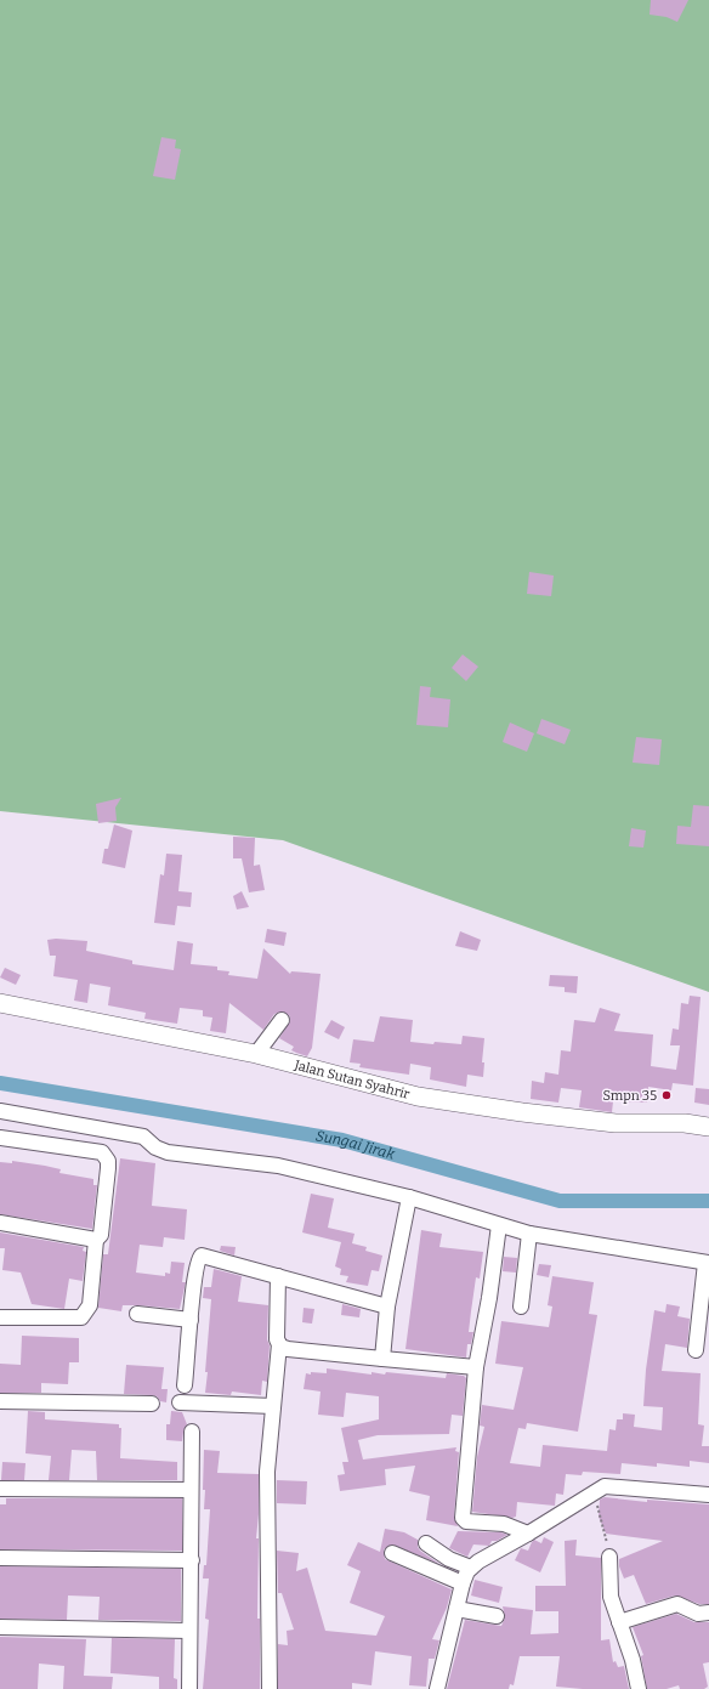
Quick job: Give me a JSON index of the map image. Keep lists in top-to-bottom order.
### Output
{
  "streets": {
    "main road": ["Jalan Sutan Syahrir"]
  },
  "water": ["Sungai Jirak"],
  "places": ["Smpn 35"]
}
